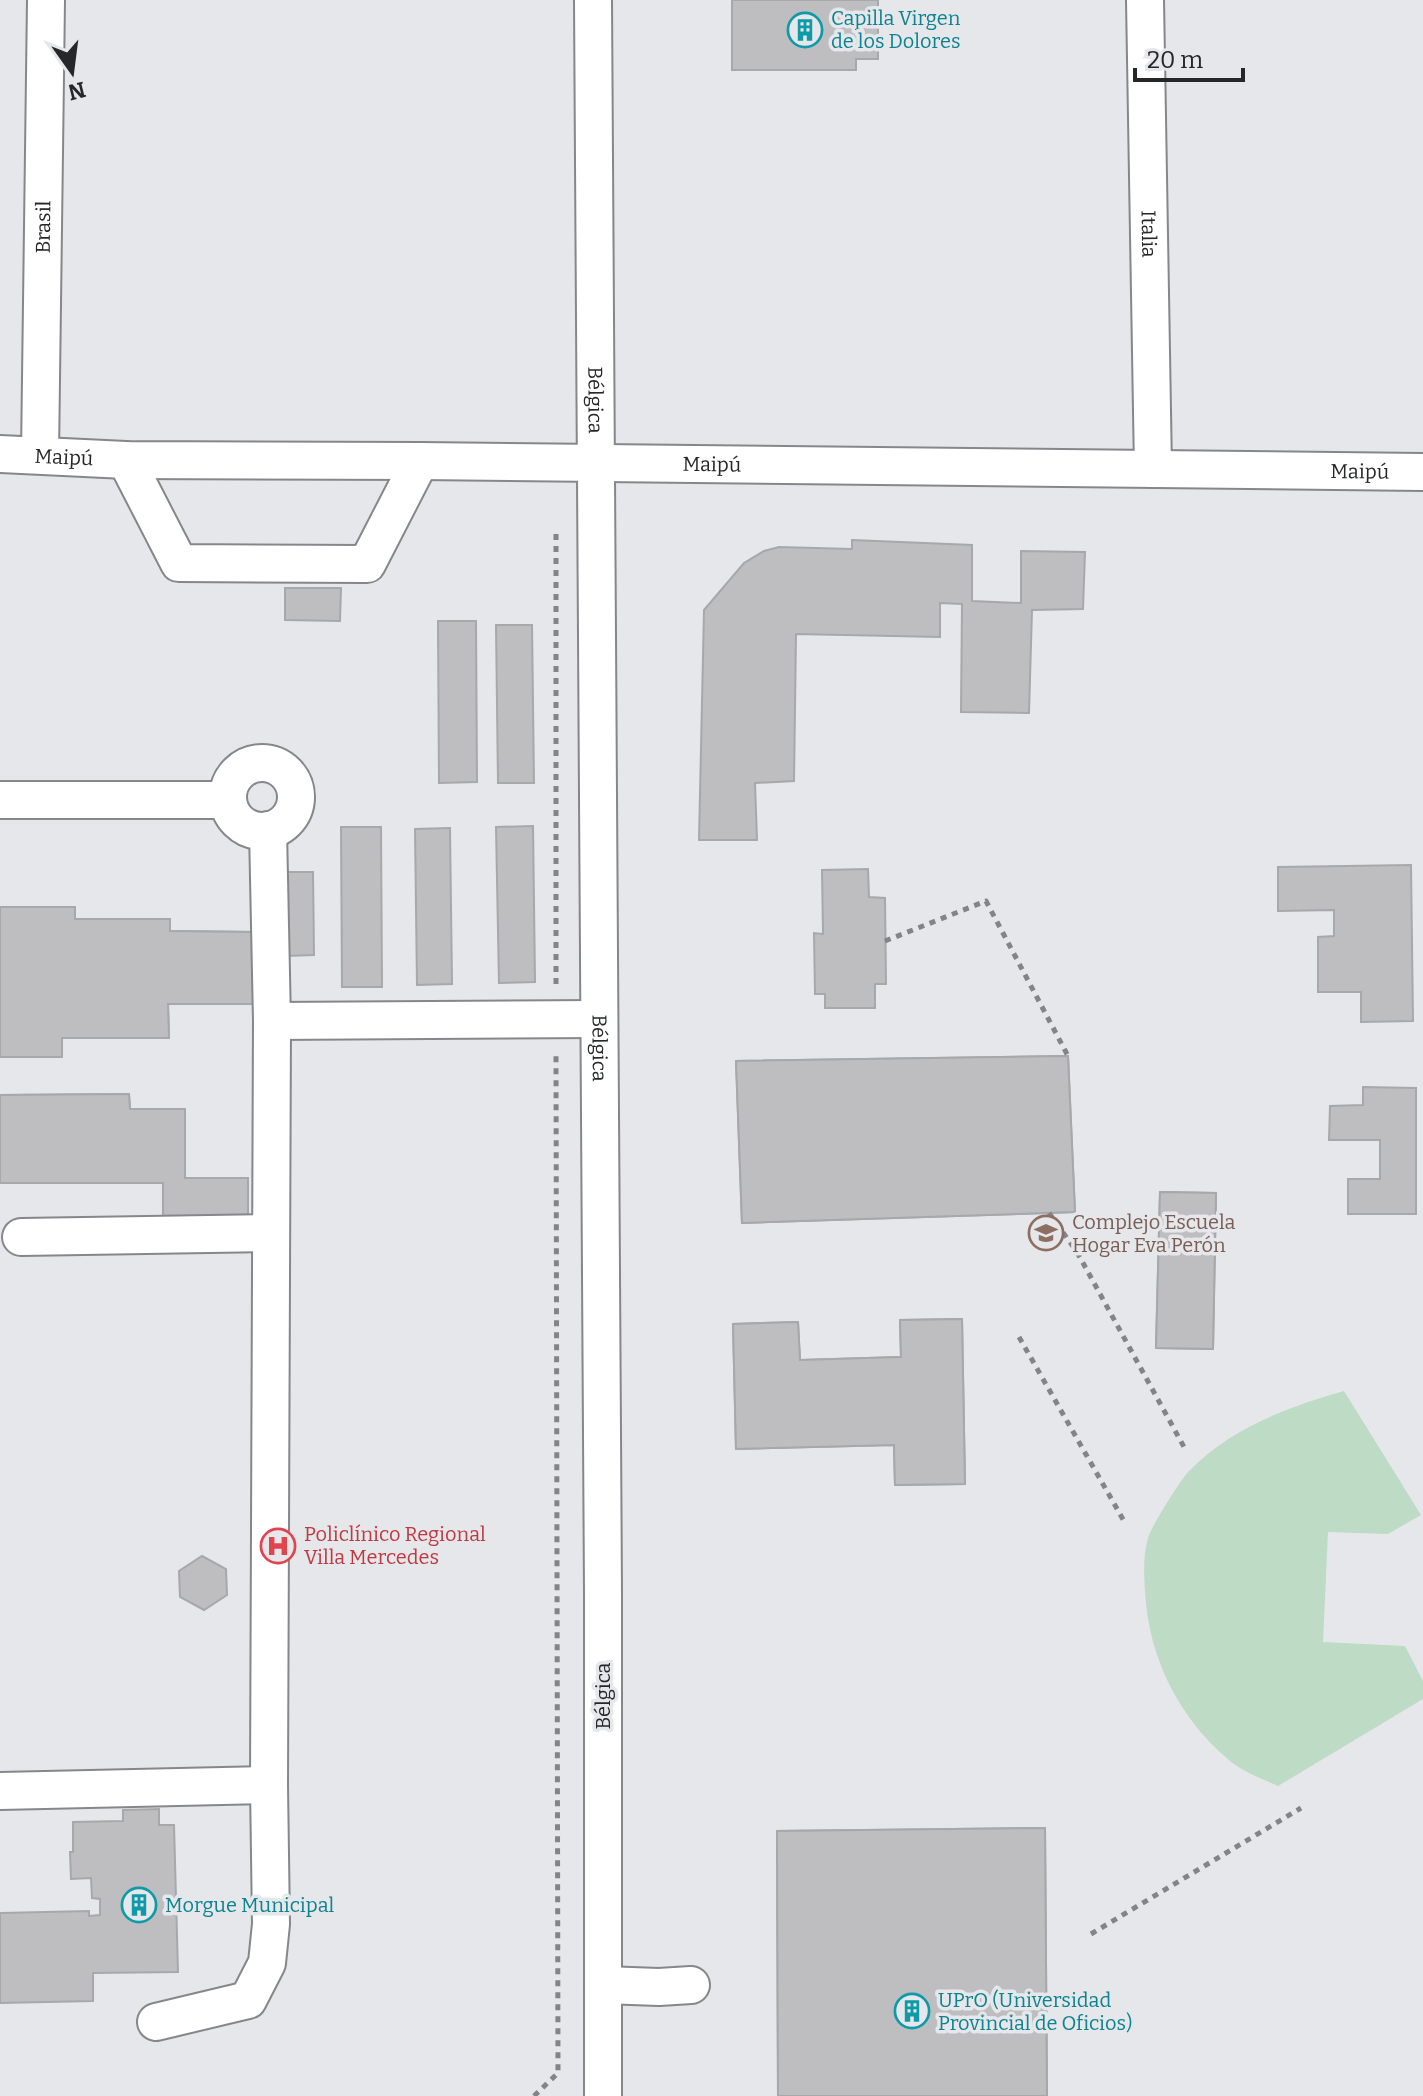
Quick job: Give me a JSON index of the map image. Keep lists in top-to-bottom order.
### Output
{
  "streets": {
    "street": [
      "Brasil",
      "Italia",
      "Bélgica",
      "Maipú"
    ]
  },
  "crossings": [
    ["Brasil", "Maipú"],
    ["Italia", "Maipú"],
    ["Bélgica", "Maipú"]
  ],
  "places": {
    "building": ["Capilla Virgen de los Dolores", "Morgue Municipal", "UPrO (Universidad Provincial de Oficios)"],
    "school or university": ["Complejo Escuela Hogar Eva Perón"],
    "hospital": ["Policlínico Regional Villa Mercedes"]
  },
  "scale_bar": "20 m",
  "north": "bottom"
}
